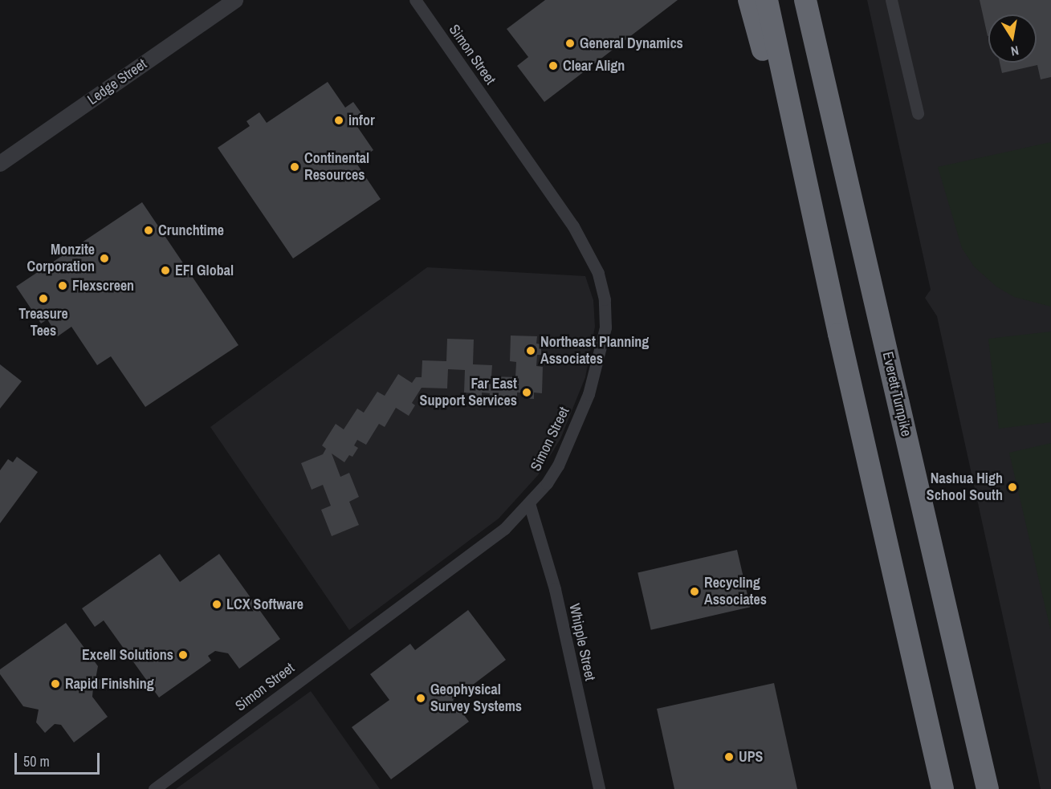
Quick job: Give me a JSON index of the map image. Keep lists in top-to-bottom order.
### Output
{
  "streets": {
    "highway": ["Everett Turnpike"],
    "street": ["Simon Street", "Ledge Street", "Whipple Street"]
  },
  "crossings": [
    ["Simon Street", "Whipple Street"]
  ],
  "places": [
    "General Dynamics",
    "Clear Align",
    "infor",
    "Continental Resources",
    "Crunchtime",
    "Monzite Corporation",
    "EFI Global",
    "Flexscreen",
    "Treasure Tees",
    "Northeast Planning Associates",
    "Far East Support Services",
    "Nashua High School South",
    "Recycling Associates",
    "LCX Software",
    "Excell Solutions",
    "Rapid Finishing",
    "Geophysical Survey Systems",
    "UPS"
  ],
  "scale_bar": "50 m",
  "north": "bottom"
}
